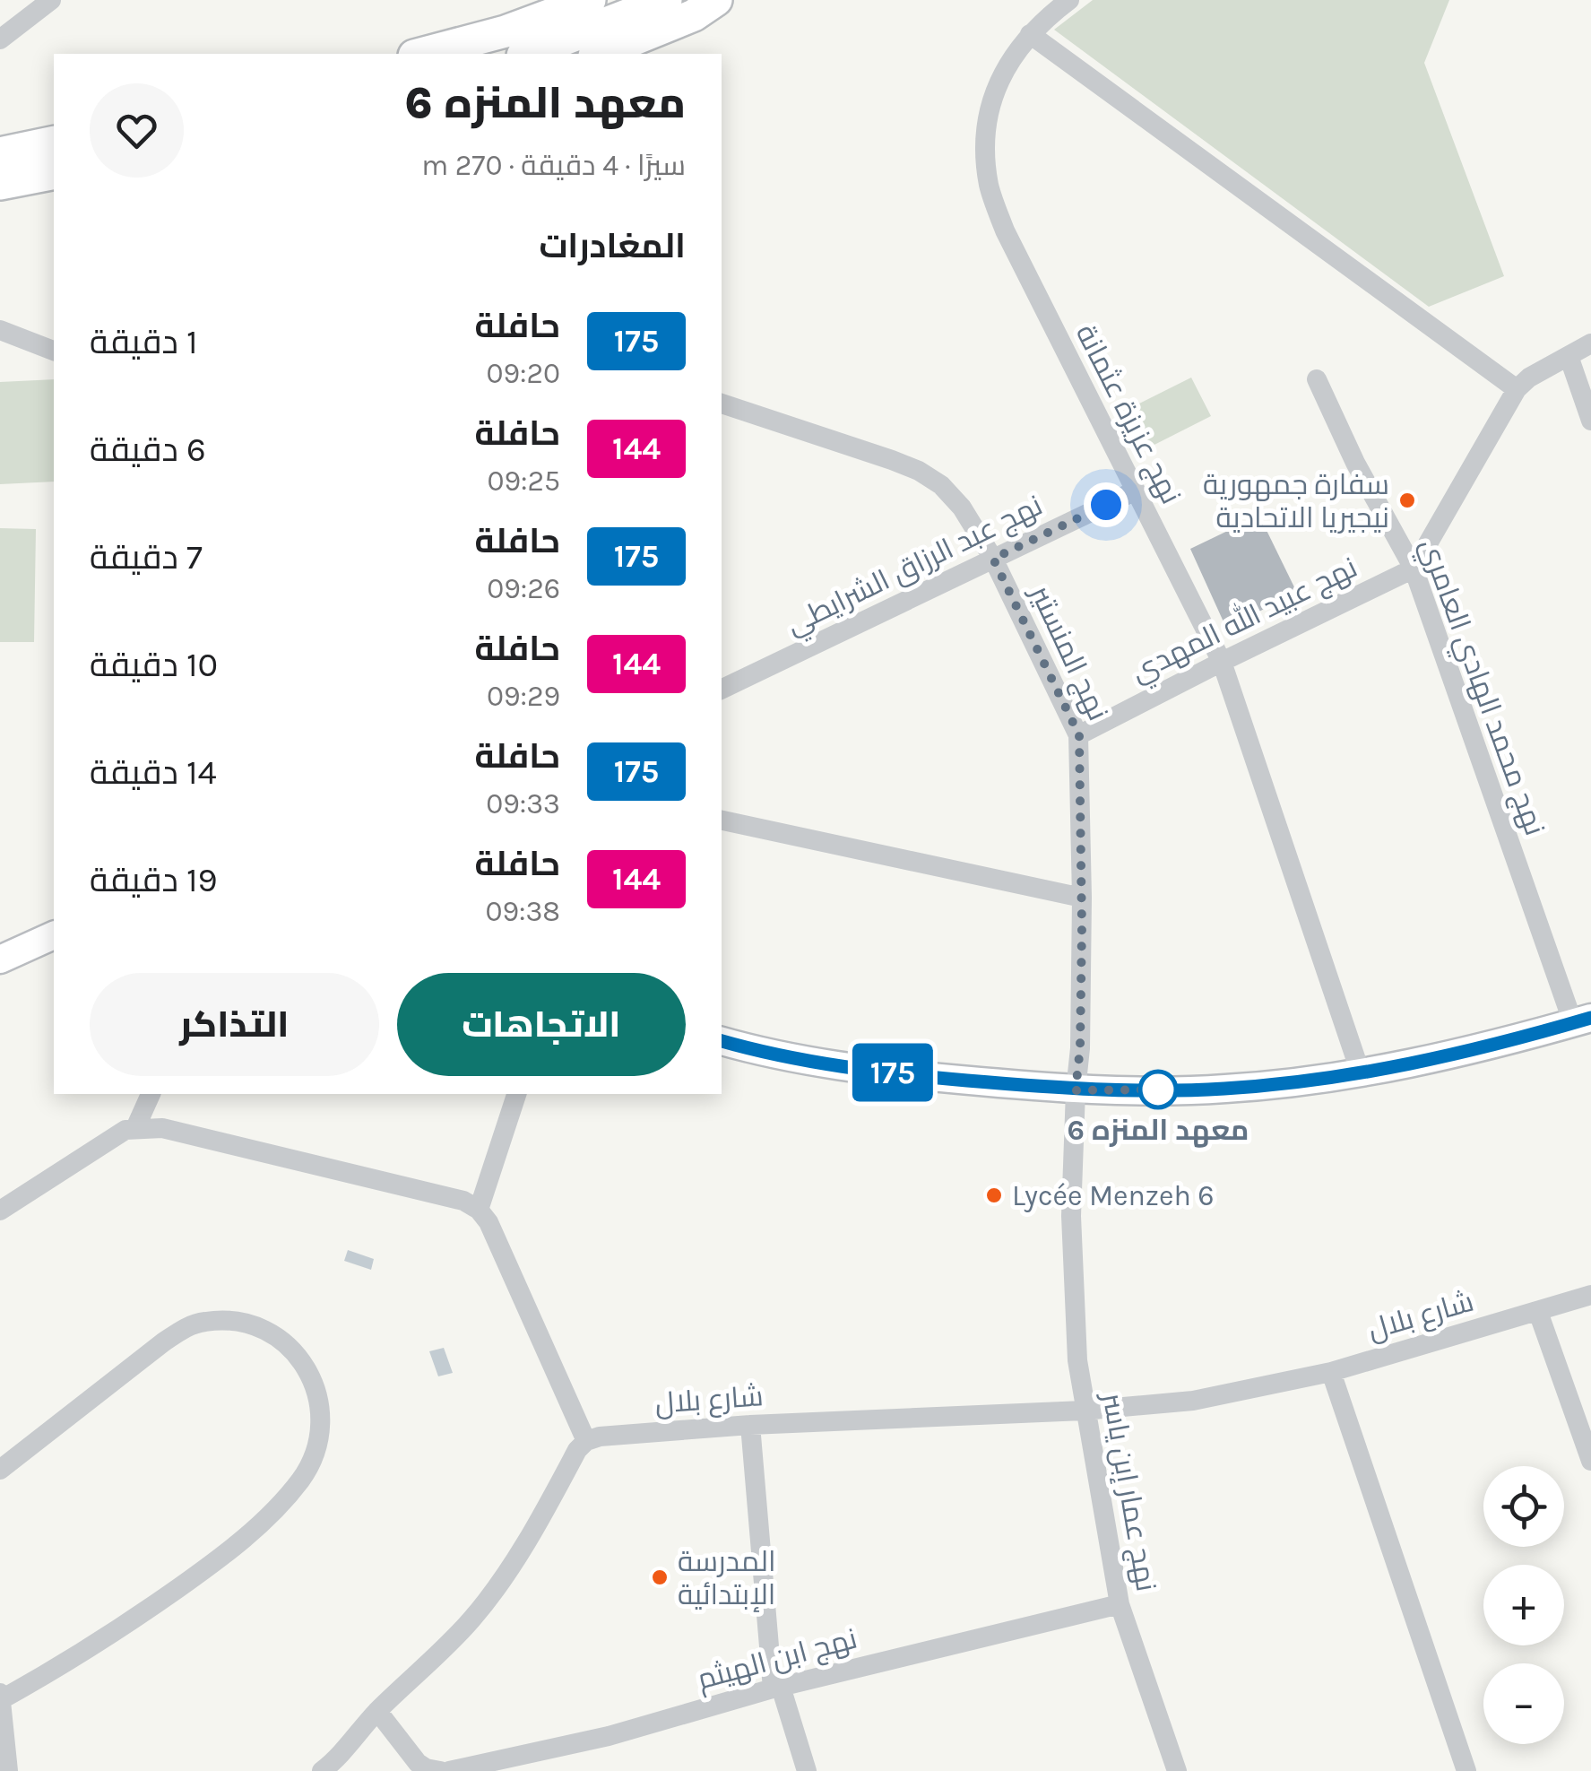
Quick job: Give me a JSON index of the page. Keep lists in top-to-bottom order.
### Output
{
  "streets": {
    "street": [
      "نهج عزيزة عثمانة",
      "نهج عبد الرزاق الشرايطي",
      "نهج عبيد الله المهدي",
      "نهج المنستير",
      "نهج محمد الهادي العامري",
      "شارع بلال",
      "نهج عمار إبن ياسر",
      "نهج ابن الهيثم"
    ]
  },
  "crossings": [
    ["نهج عزيزة عثمانة", "نهج عبد الرزاق الشرايطي"],
    ["نهج عزيزة عثمانة", "نهج عبيد الله المهدي"],
    ["نهج عبد الرزاق الشرايطي", "نهج المنستير"],
    ["نهج عبيد الله المهدي", "نهج المنستير"],
    ["نهج عبيد الله المهدي", "نهج محمد الهادي العامري"],
    ["نهج المنستير", "نهج عمار إبن ياسر"],
    ["شارع بلال", "نهج عمار إبن ياسر"],
    ["نهج عمار إبن ياسر", "نهج ابن الهيثم"]
  ],
  "places": [
    "سفارة جمهورية نيجيريا الاتحادية",
    "معهد المنزه 6",
    "Lycée Menzeh 6",
    "المدرسة الإبتدائية"
  ],
  "lines": ["bus line 175"],
  "page": {
    "on_map": "175",
    "heading": [
      ["معهد المنزه 6", "سيرًا · 4 دقيقة · 270 m"],
      "المغادرات"
    ],
    "list": [
      {
        "mark": "175",
        "name": "حافلة",
        "note": "09:20",
        "value": "1 دقيقة"
      },
      {
        "mark": "144",
        "name": "حافلة",
        "note": "09:25",
        "value": "6 دقيقة"
      },
      {
        "mark": "175",
        "name": "حافلة",
        "note": "09:26",
        "value": "7 دقيقة"
      },
      {
        "mark": "144",
        "name": "حافلة",
        "note": "09:29",
        "value": "10 دقيقة"
      },
      {
        "mark": "175",
        "name": "حافلة",
        "note": "09:33",
        "value": "14 دقيقة"
      },
      {
        "mark": "144",
        "name": "حافلة",
        "note": "09:38",
        "value": "19 دقيقة"
      }
    ],
    "buttons": ["الاتجاهات", "التذاكر"],
    "map_buttons": ["+", "−"]
  }
}
